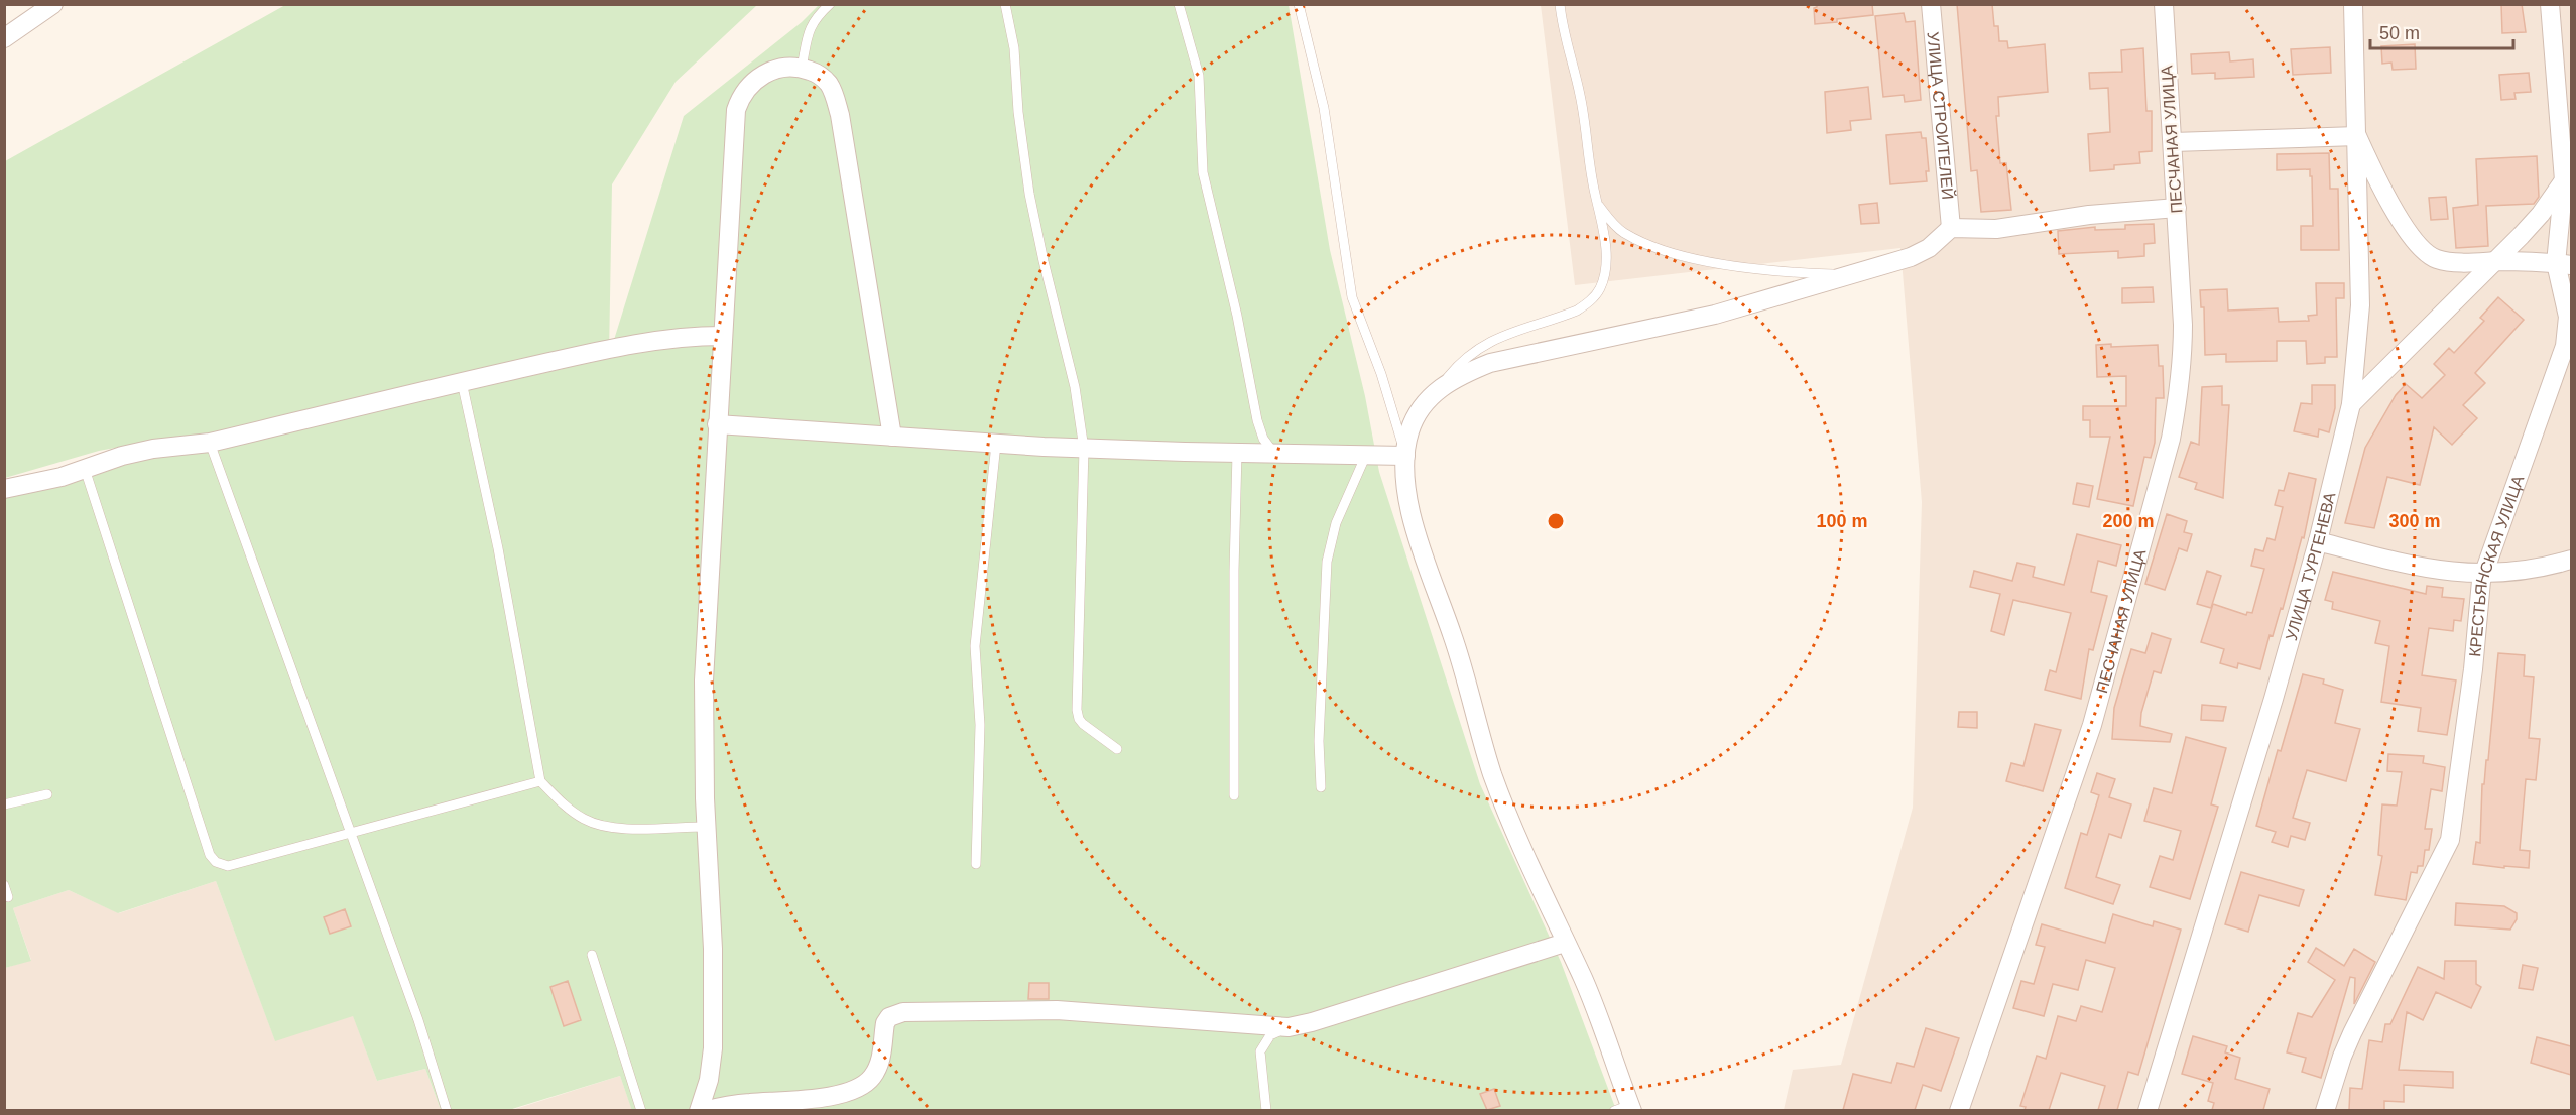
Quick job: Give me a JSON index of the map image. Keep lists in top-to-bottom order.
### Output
{
  "streets": {
    "street": [
      "УЛИЦА СТРОИТЕЛЕЙ",
      "ПЕСЧАНАЯ УЛИЦА",
      "УЛИЦА ТУРГЕНЕВА",
      "КРЕСТЬЯНСКАЯ УЛИЦА"
    ]
  },
  "scale_bar": "50 m",
  "rings": ["100 m", "200 m", "300 m"]
}
